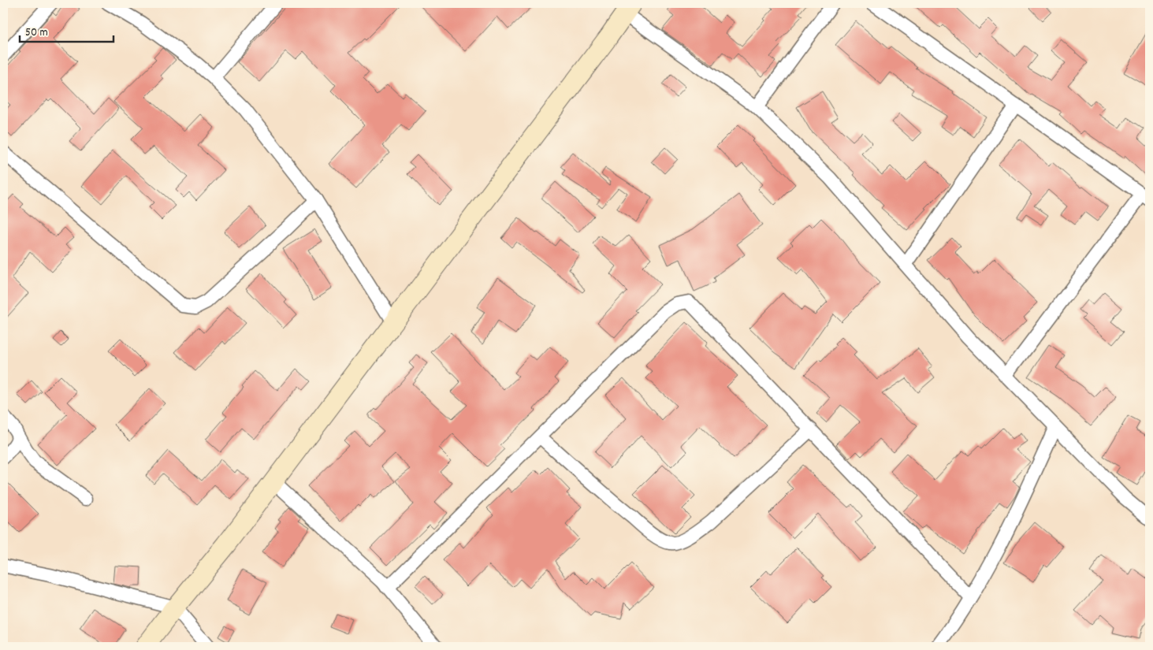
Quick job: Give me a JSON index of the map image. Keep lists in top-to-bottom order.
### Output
{
  "scale_bar": "50 m"
}
